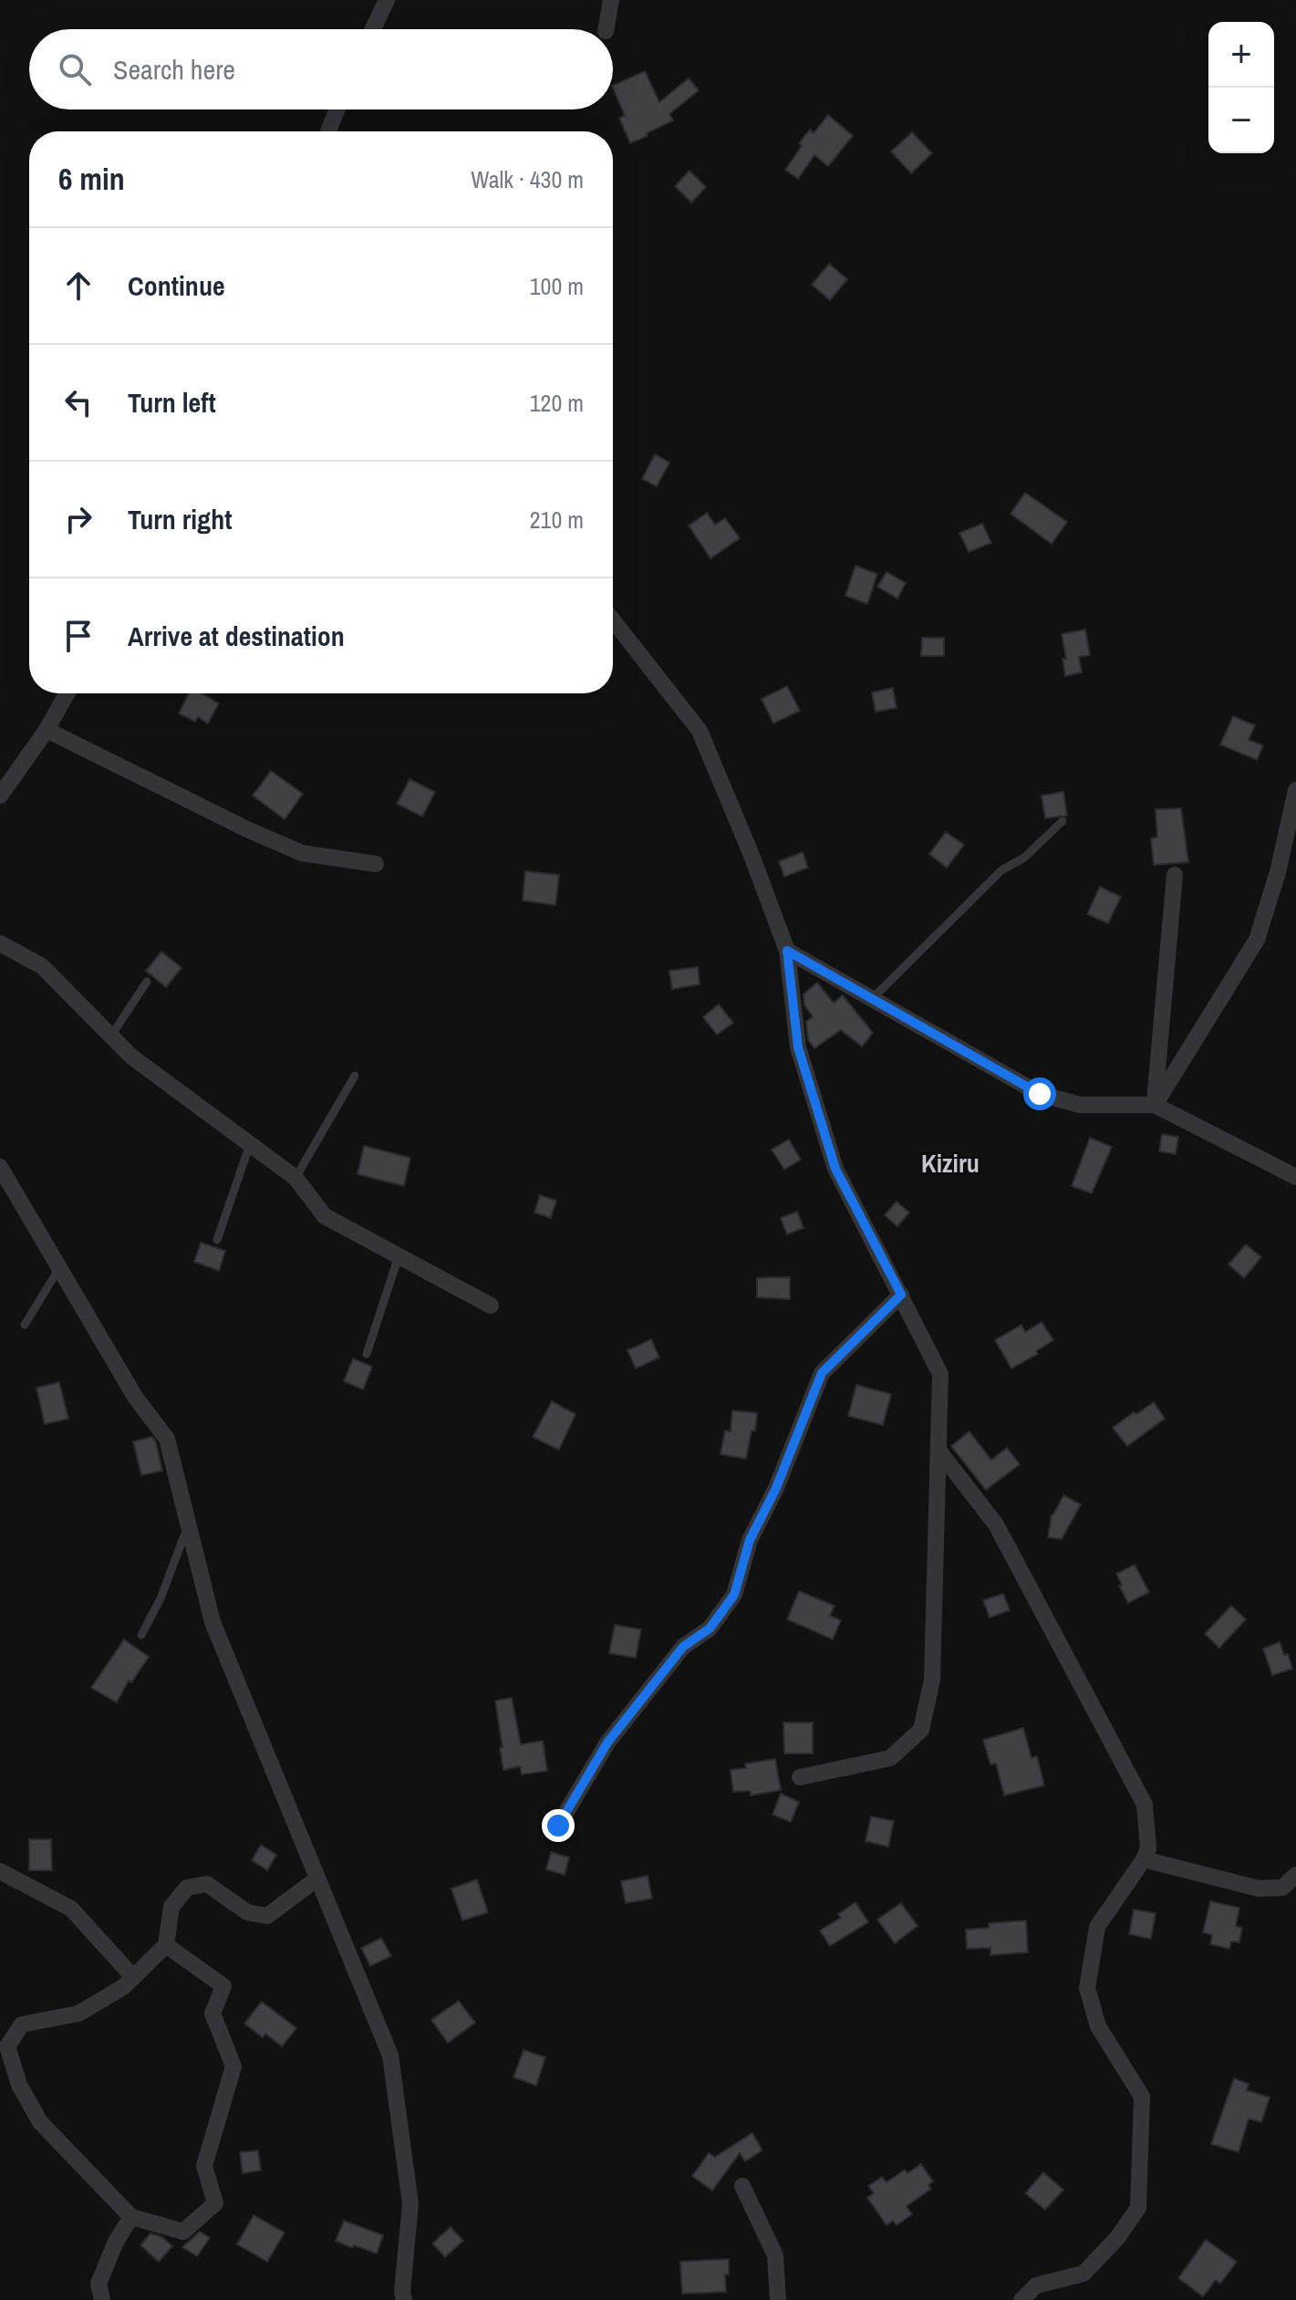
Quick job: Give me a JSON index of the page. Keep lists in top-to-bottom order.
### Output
{
  "districts": ["Kiziru"],
  "page": {
    "map_buttons": ["+", "−"],
    "search": "Search here",
    "heading": ["6 min", "Walk · 430 m"],
    "list": [
      ["Continue", "100 m"],
      ["Turn left", "120 m"],
      ["Turn right", "210 m"],
      "Arrive at destination"
    ]
  }
}
